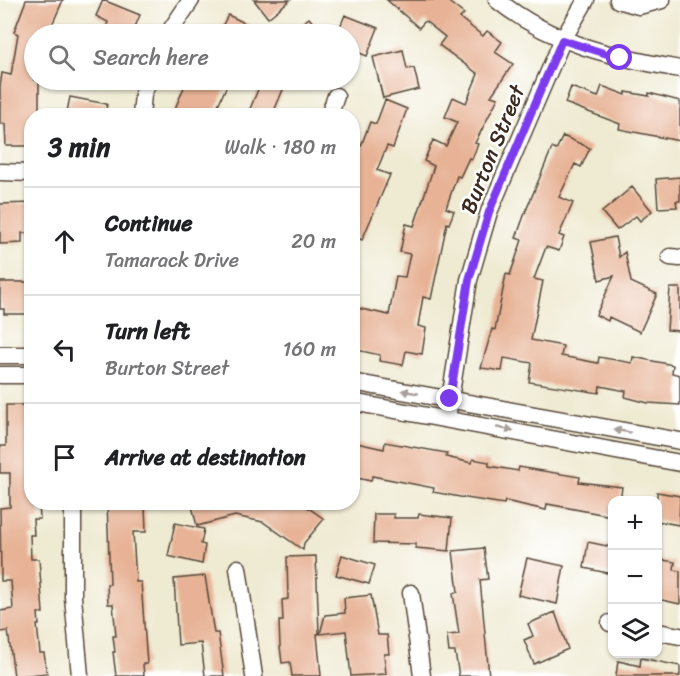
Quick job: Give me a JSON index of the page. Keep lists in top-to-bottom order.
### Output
{
  "streets": {
    "street": ["Burton Street"]
  },
  "page": {
    "search": "Search here",
    "heading": ["3 min", "Walk · 180 m"],
    "list": [
      ["Continue", "Tamarack Drive", "20 m"],
      ["Turn left", "Burton Street", "160 m"],
      "Arrive at destination"
    ],
    "map_buttons": ["+", "−"]
  }
}
